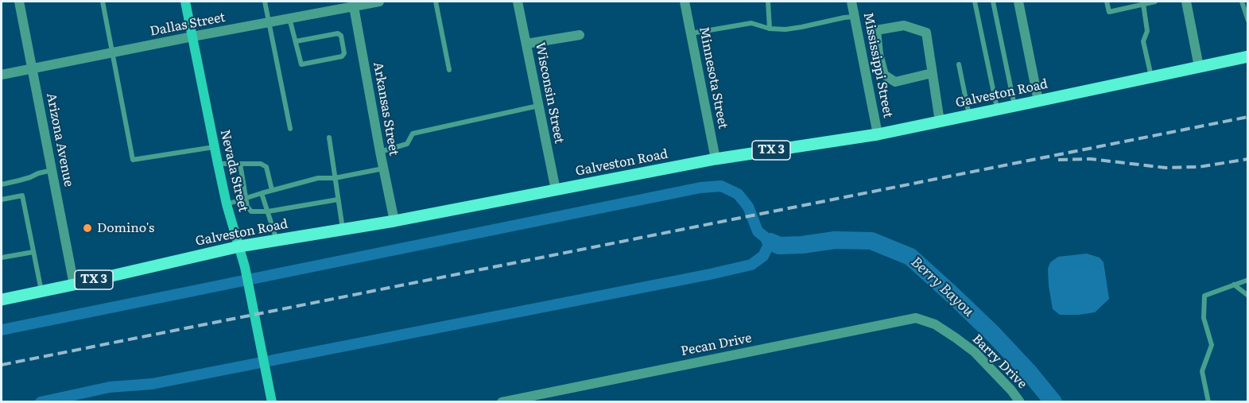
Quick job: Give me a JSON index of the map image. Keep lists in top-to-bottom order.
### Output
{
  "streets": {
    "main road": ["Galveston Road", "TX 3"],
    "street": [
      "Dallas Street",
      "Mississippi Street",
      "Minnesota Street",
      "Wisconsin Street",
      "Arkansas Street",
      "Arizona Avenue",
      "Nevada Street",
      "Pecan Drive",
      "Barry Drive"
    ]
  },
  "crossings": [
    ["Dallas Street", "Arkansas Street"],
    ["Dallas Street", "Arizona Avenue"],
    ["Dallas Street", "Nevada Street"],
    ["Mississippi Street", "Galveston Road"],
    ["Minnesota Street", "Galveston Road"],
    ["Wisconsin Street", "Galveston Road"],
    ["Galveston Road", "Arkansas Street"],
    ["Galveston Road", "Arizona Avenue"],
    ["Galveston Road", "Nevada Street"],
    ["Pecan Drive", "Barry Drive"]
  ],
  "water": ["Berry Bayou"],
  "places": ["Domino's"]
}
